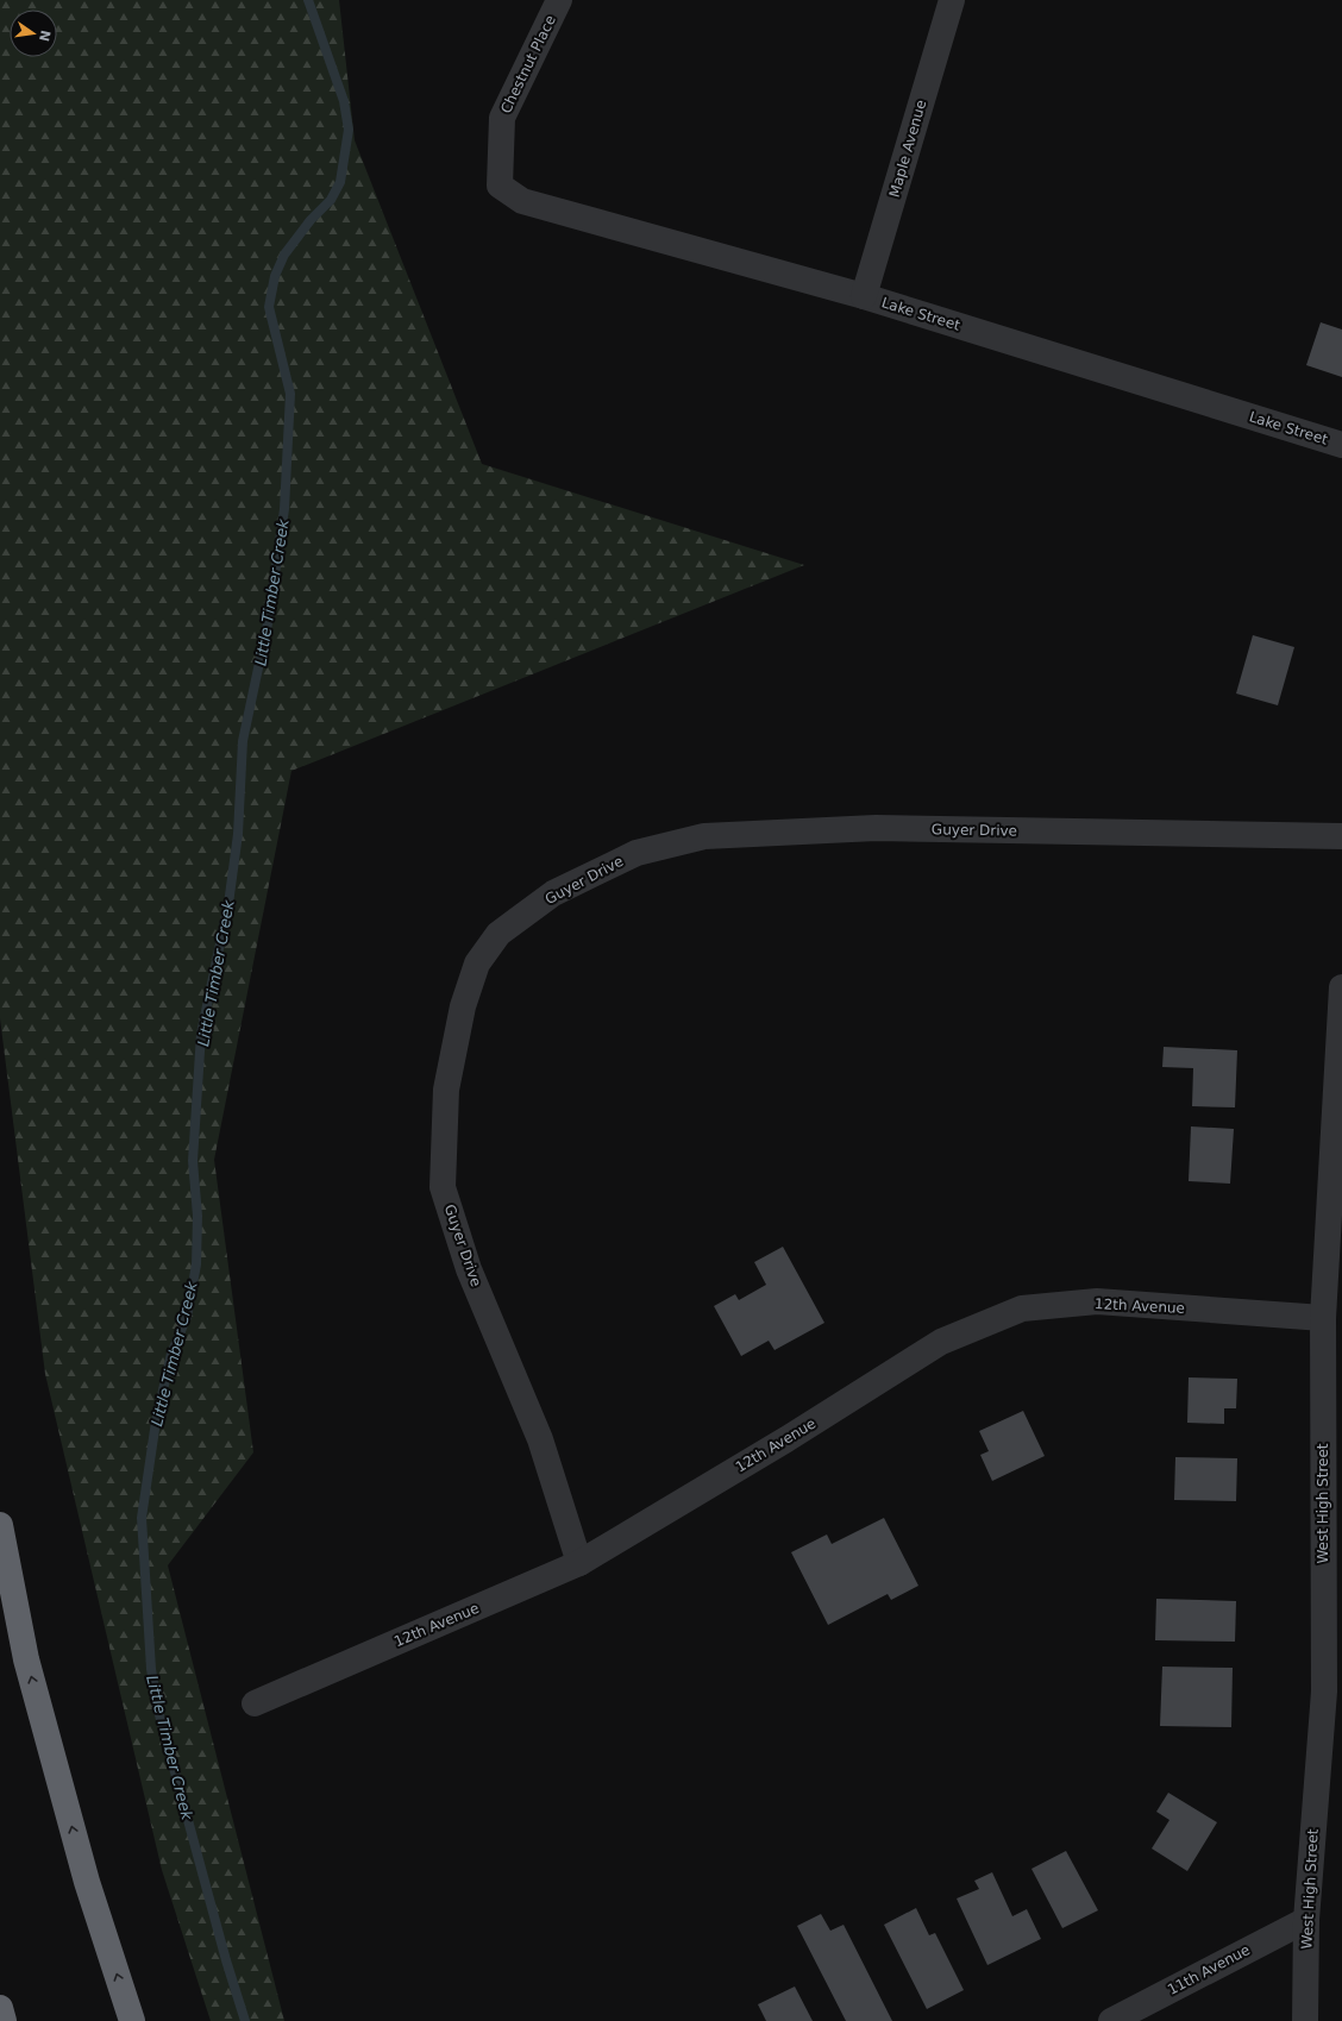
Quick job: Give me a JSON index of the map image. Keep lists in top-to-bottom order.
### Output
{
  "streets": {
    "street": [
      "Chestnut Place",
      "Maple Avenue",
      "Lake Street",
      "Guyer Drive",
      "12th Avenue",
      "West High Street",
      "11th Avenue"
    ]
  },
  "crossings": [
    ["Chestnut Place", "Lake Street"],
    ["Maple Avenue", "Lake Street"],
    ["Guyer Drive", "12th Avenue"],
    ["12th Avenue", "West High Street"],
    ["West High Street", "11th Avenue"]
  ],
  "water": ["Little Timber Creek"],
  "north": "right"
}
